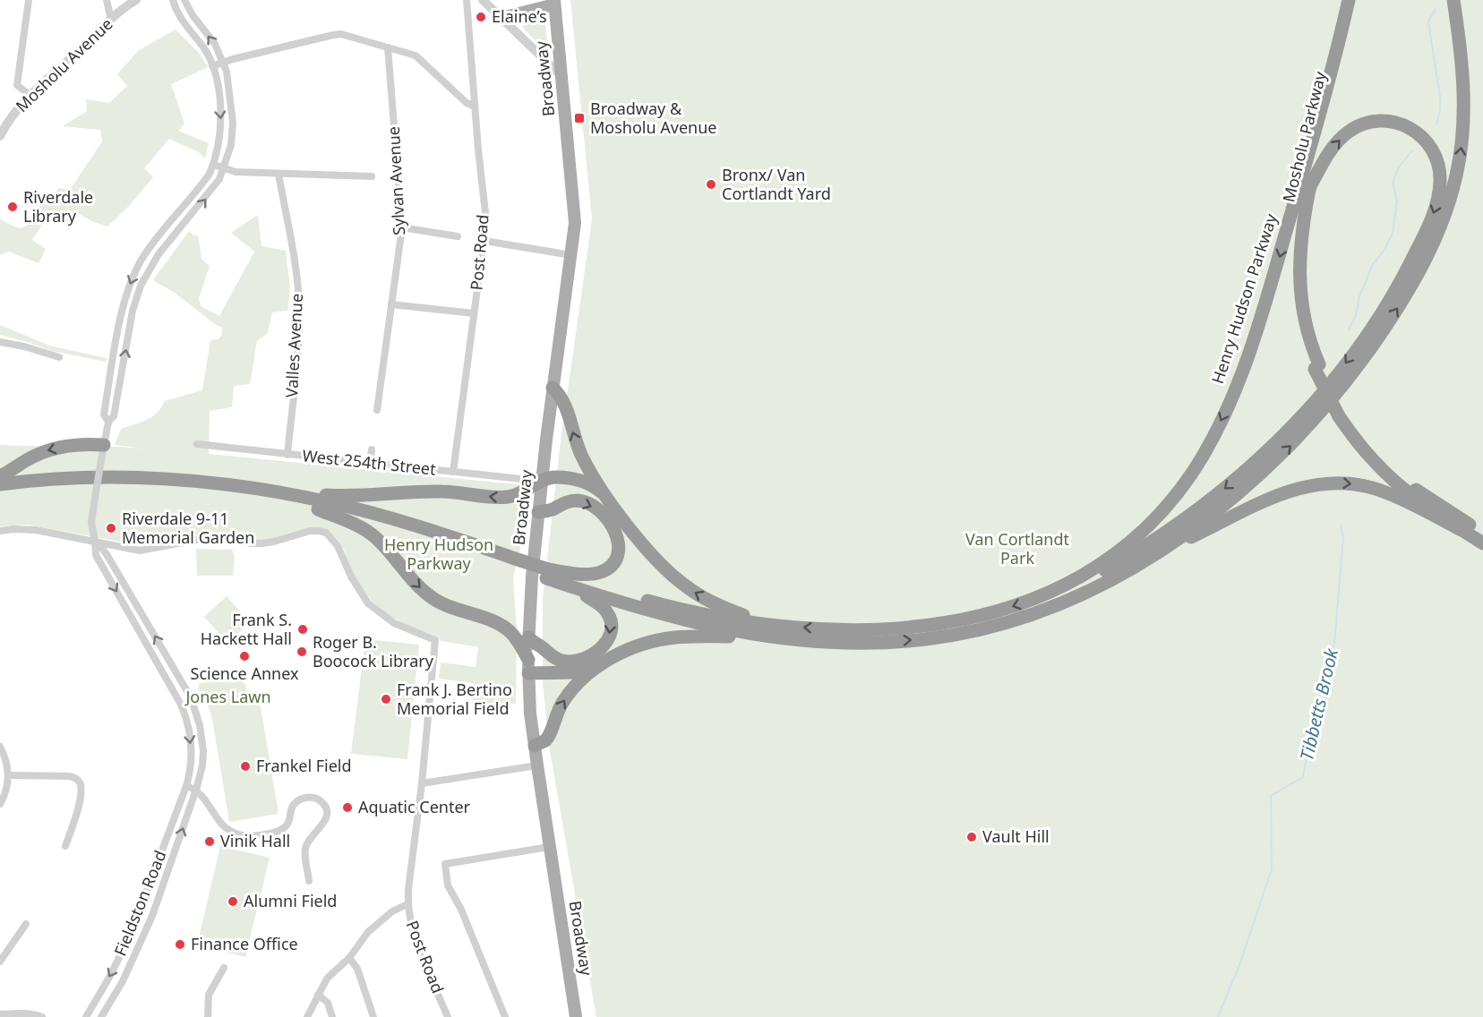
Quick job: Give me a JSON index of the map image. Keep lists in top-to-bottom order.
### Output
{
  "streets": {
    "highway": ["Mosholu Parkway", "Henry Hudson Parkway"],
    "main road": ["Broadway"],
    "street": [
      "Mosholu Avenue",
      "Sylvan Avenue",
      "Post Road",
      "Valles Avenue",
      "West 254th Street",
      "Fieldston Road"
    ]
  },
  "crossings": [
    ["Broadway", "West 254th Street"],
    ["Mosholu Parkway", "Henry Hudson Parkway"],
    ["Post Road", "West 254th Street"],
    ["Post Road", "Fieldston Road"],
    ["Valles Avenue", "West 254th Street"]
  ],
  "water": ["Tibbetts Brook"],
  "parks": ["Van Cortlandt Park", "Henry Hudson Parkway", "Jones Lawn"],
  "places": {
    "other": [
      "Elaine’s",
      "Bronx/ Van Cortlandt Yard",
      "Riverdale Library",
      "Riverdale 9-11 Memorial Garden",
      "Frank S. Hackett Hall",
      "Roger B. Boocock Library",
      "Science Annex",
      "Frank J. Bertino Memorial Field",
      "Frankel Field",
      "Aquatic Center",
      "Vault Hill",
      "Vinik Hall",
      "Alumni Field",
      "Finance Office"
    ],
    "transit": ["Broadway & Mosholu Avenue"]
  }
}
